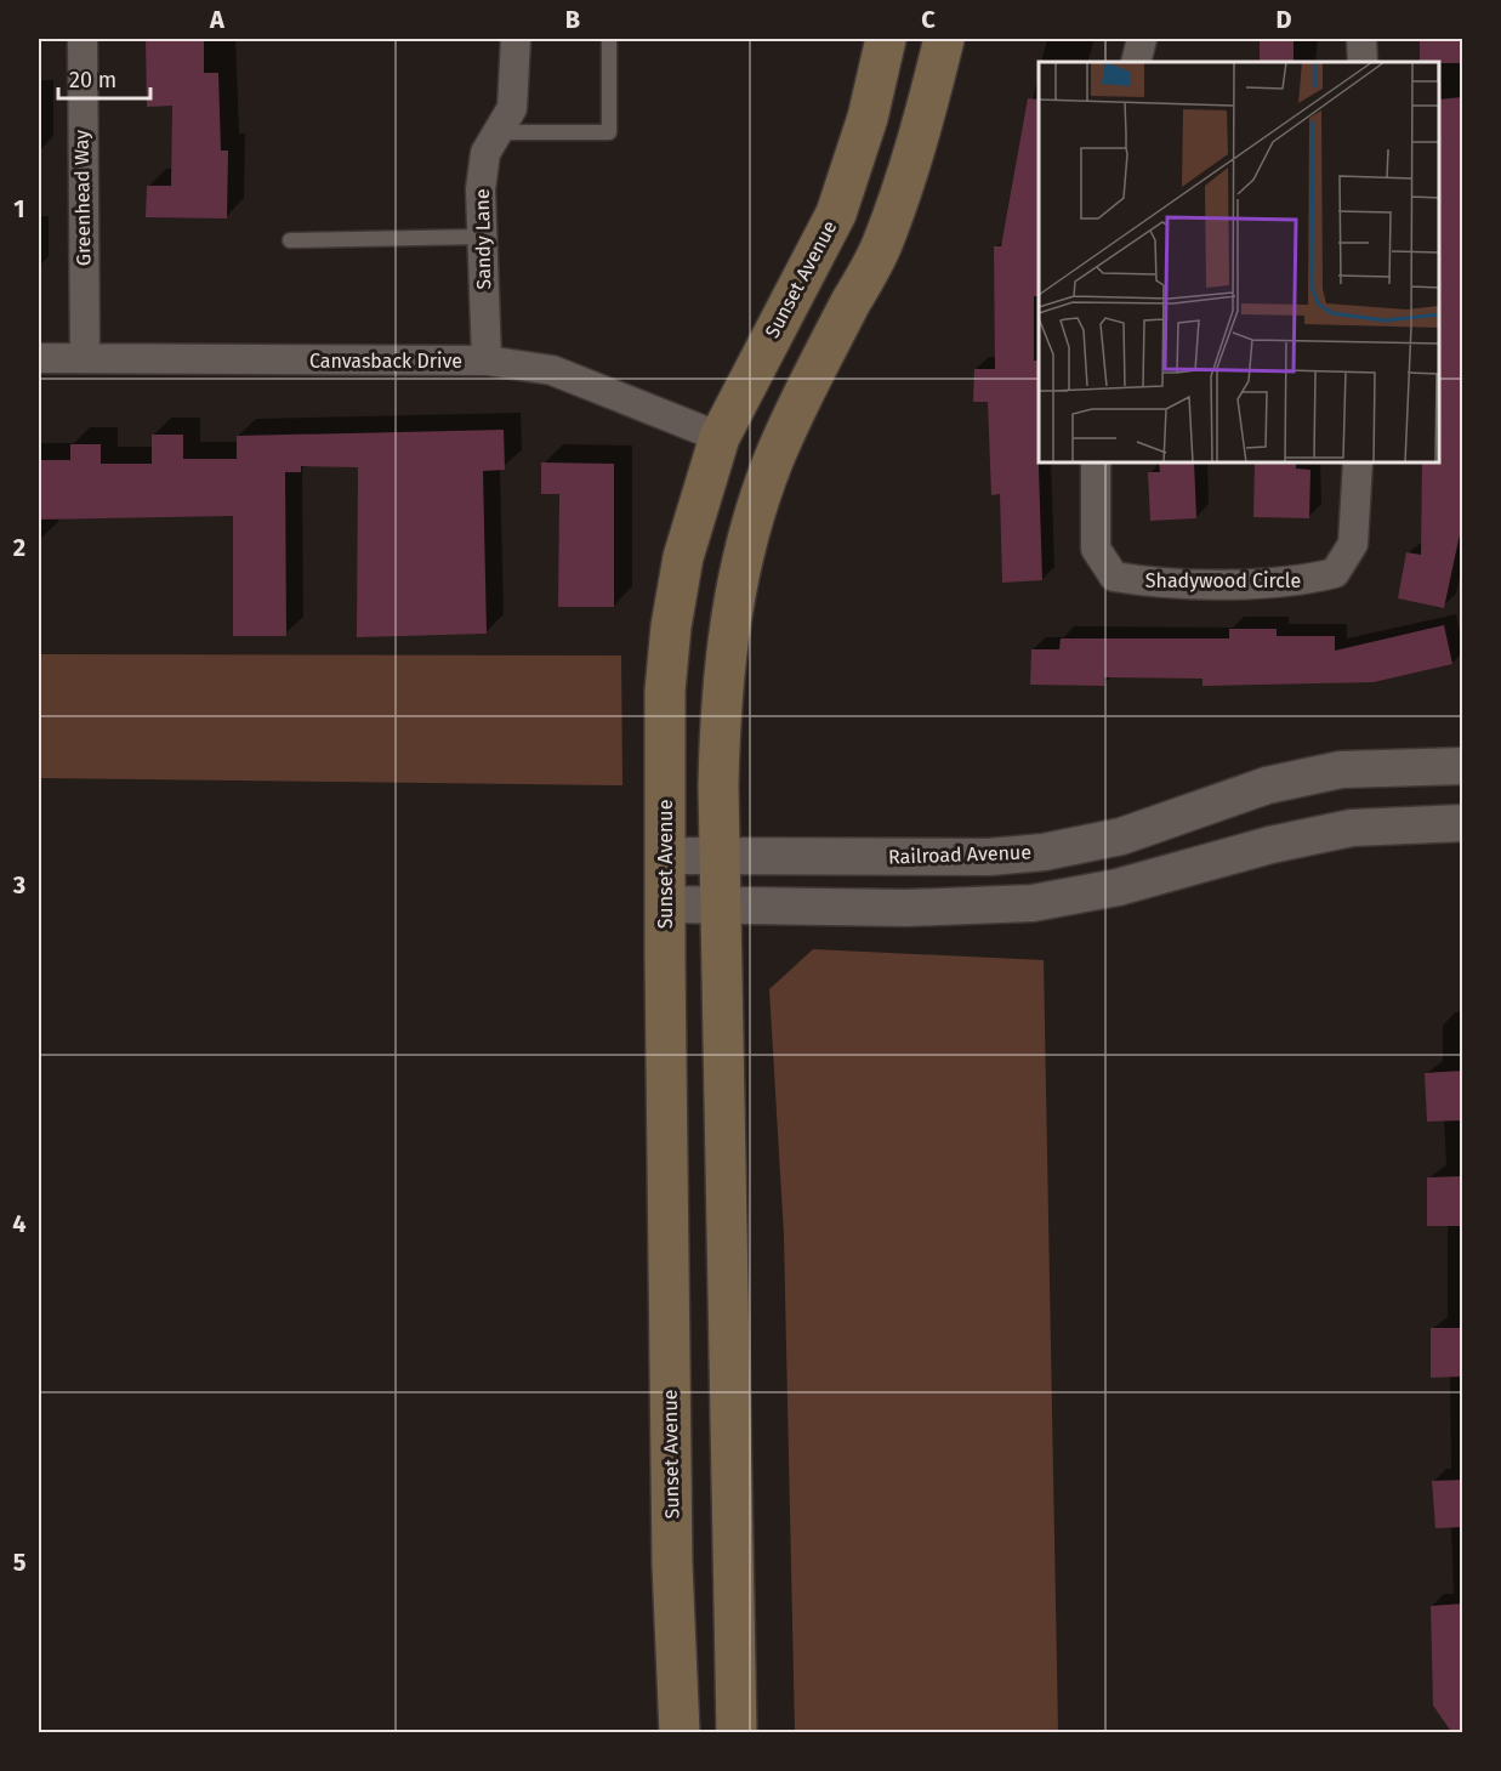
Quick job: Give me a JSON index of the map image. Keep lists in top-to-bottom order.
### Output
{
  "streets": {
    "main road": ["Sunset Avenue"],
    "street": [
      "Greenhead Way",
      "Sandy Lane",
      "Canvasback Drive",
      "Shadywood Circle",
      "Railroad Avenue"
    ]
  },
  "crossings": [
    ["Greenhead Way", "Canvasback Drive"],
    ["Sandy Lane", "Canvasback Drive"],
    ["Sunset Avenue", "Canvasback Drive"],
    ["Sunset Avenue", "Railroad Avenue"]
  ],
  "scale_bar": "20 m",
  "grid": {
    "columns": [
      "A",
      "B",
      "C",
      "D"
    ],
    "rows": [
      "1",
      "2",
      "3",
      "4",
      "5"
    ]
  }
}
